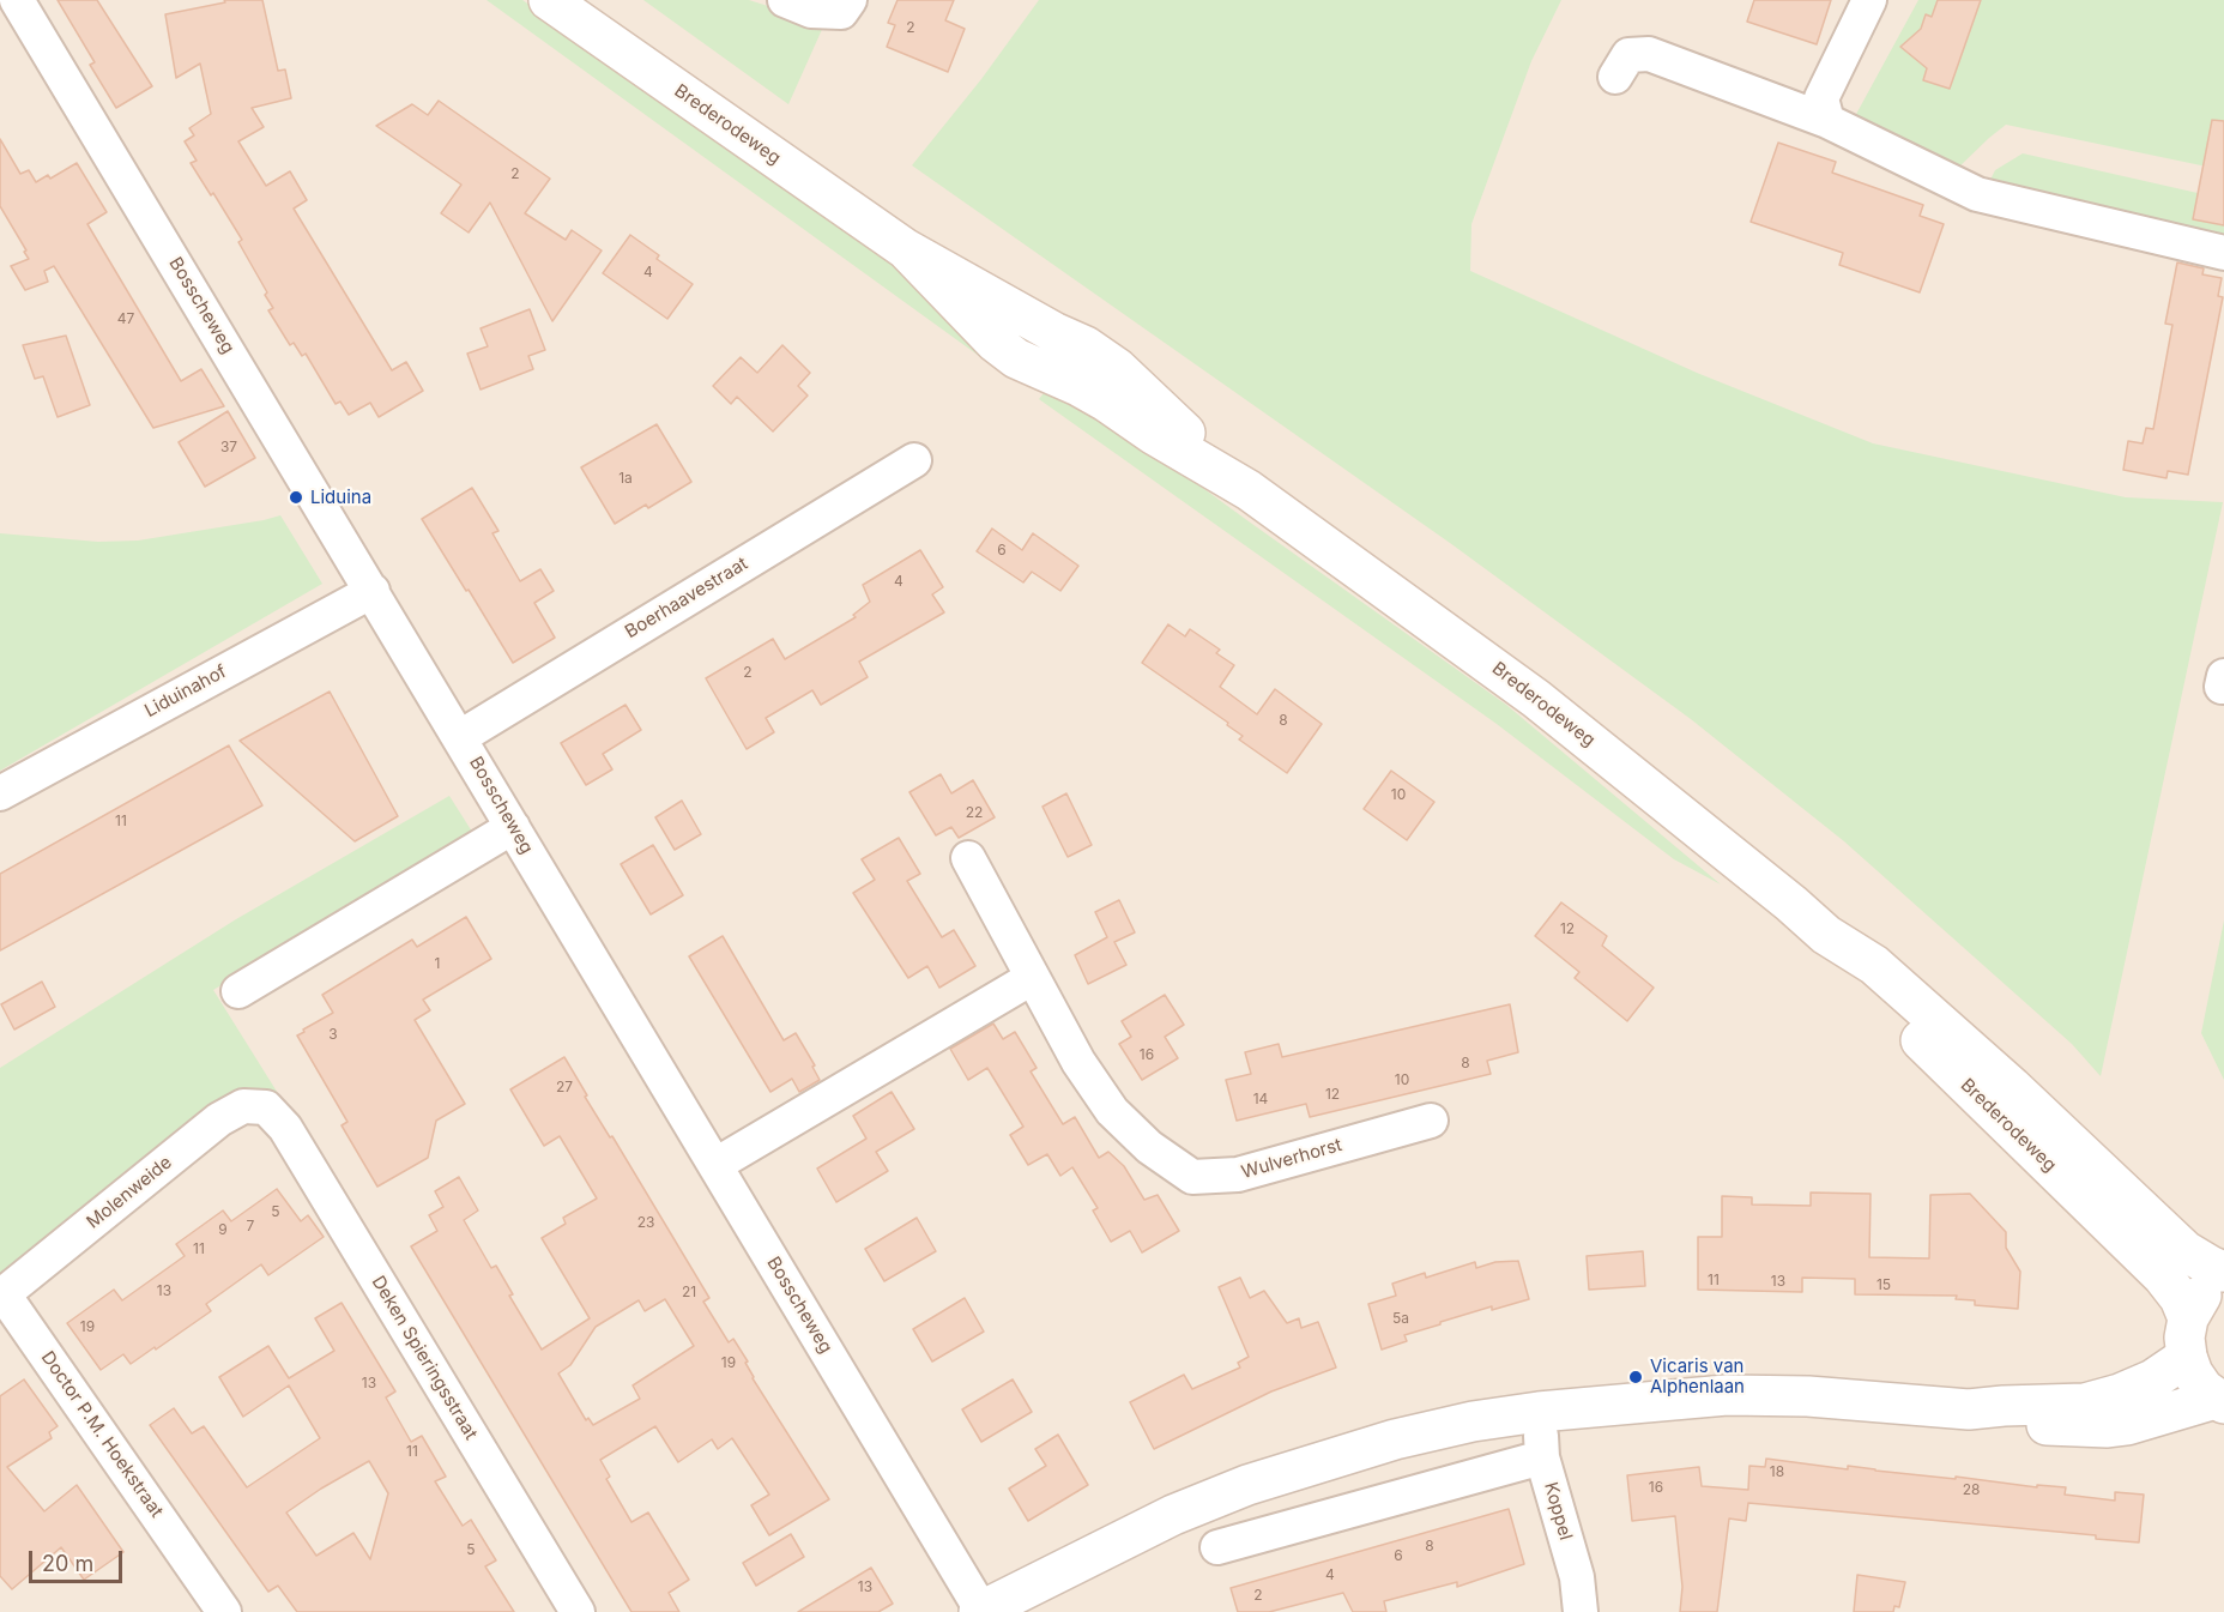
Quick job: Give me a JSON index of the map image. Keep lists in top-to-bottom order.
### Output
{
  "streets": {
    "main road": ["Brederodeweg"],
    "street": [
      "Bosscheweg",
      "Boerhaavestraat",
      "Liduinahof",
      "Wulverhorst",
      "Molenweide",
      "Deken Spieringsstraat",
      "Doctor P.M. Hoekstraat",
      "Koppel"
    ]
  },
  "crossings": [
    ["Bosscheweg", "Boerhaavestraat"],
    ["Bosscheweg", "Liduinahof"],
    ["Molenweide", "Deken Spieringsstraat"],
    ["Molenweide", "Doctor P.M. Hoekstraat"]
  ],
  "places": ["Liduina", "Vicaris van Alphenlaan"],
  "house_numbers": [
    "2",
    "2",
    "4",
    "47",
    "37",
    "1a",
    "6",
    "4",
    "2",
    "8",
    "10",
    "22",
    "11",
    "12",
    "1",
    "3",
    "16",
    "8",
    "10",
    "27",
    "12",
    "14",
    "5",
    "23",
    "7",
    "9",
    "11",
    "11",
    "13",
    "15",
    "13",
    "21",
    "5a",
    "19",
    "19",
    "13",
    "11",
    "18",
    "16",
    "28",
    "8",
    "5",
    "6",
    "4",
    "13",
    "2"
  ],
  "scale_bar": "20 m"
}
